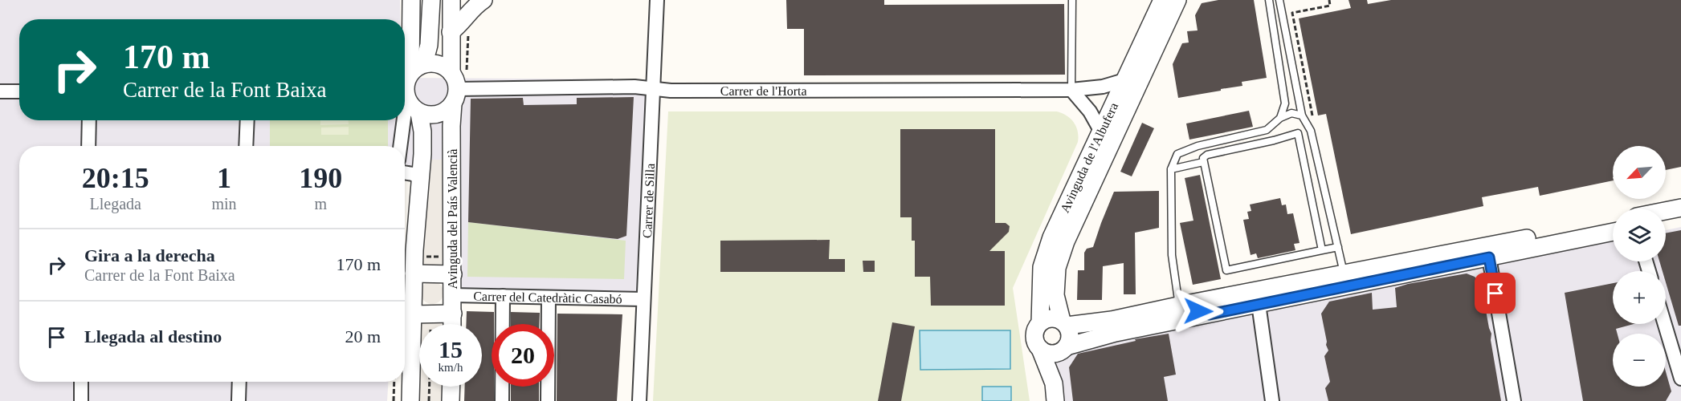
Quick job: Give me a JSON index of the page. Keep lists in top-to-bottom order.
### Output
{
  "streets": {
    "street": [
      "Carrer de l'Horta",
      "Avinguda de l'Albufera",
      "Carrer de Silla",
      "Avinguda del País Valencià",
      "Carrer del Catedràtic Casabó"
    ]
  },
  "crossings": [
    ["Carrer de l'Horta", "Avinguda de l'Albufera"],
    ["Carrer de l'Horta", "Carrer de Silla"],
    ["Carrer de l'Horta", "Avinguda del País Valencià"],
    ["Carrer de Silla", "Carrer del Catedràtic Casabó"],
    ["Avinguda del País Valencià", "Carrer del Catedràtic Casabó"]
  ],
  "north": "bottom left",
  "page": {
    "turn": ["170 m", "Carrer de la Font Baixa"],
    "map_buttons": ["+", "−"],
    "eta": [
      "20:15",
      "Llegada",
      "1",
      "min",
      "190",
      "m"
    ],
    "list": [
      {
        "name": "Gira a la derecha",
        "note": "Carrer de la Font Baixa",
        "value": "170 m"
      },
      {
        "name": "Llegada al destino",
        "value": "20 m"
      }
    ],
    "speed": "15 km/h",
    "limit": "20"
  }
}
